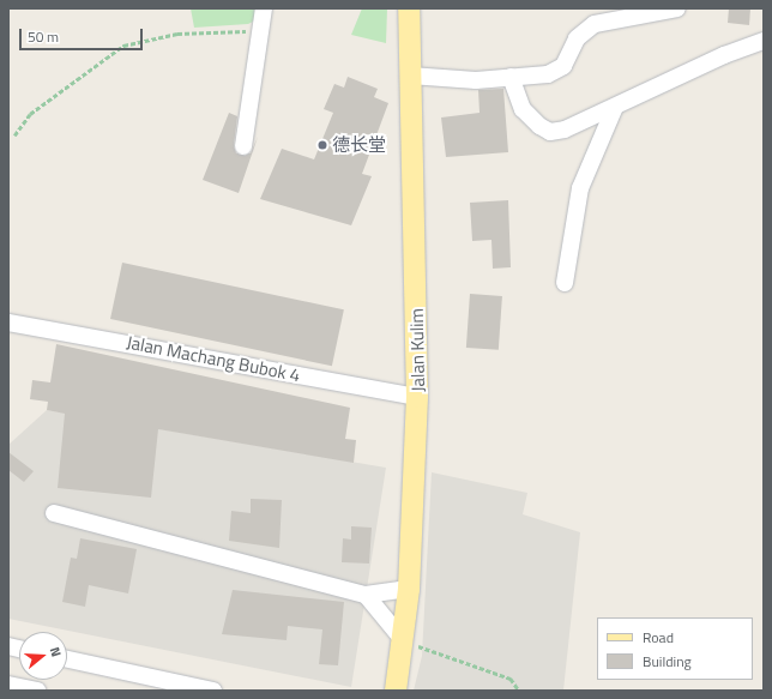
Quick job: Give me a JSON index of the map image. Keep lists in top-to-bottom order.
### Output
{
  "streets": {
    "main road": ["Jalan Kulim"],
    "street": ["Jalan Machang Bubok 4"]
  },
  "crossings": [
    ["Jalan Kulim", "Jalan Machang Bubok 4"]
  ],
  "places": ["德长堂"],
  "legend": ["Road", "Building"],
  "scale_bar": "50 m",
  "north": "right"
}
